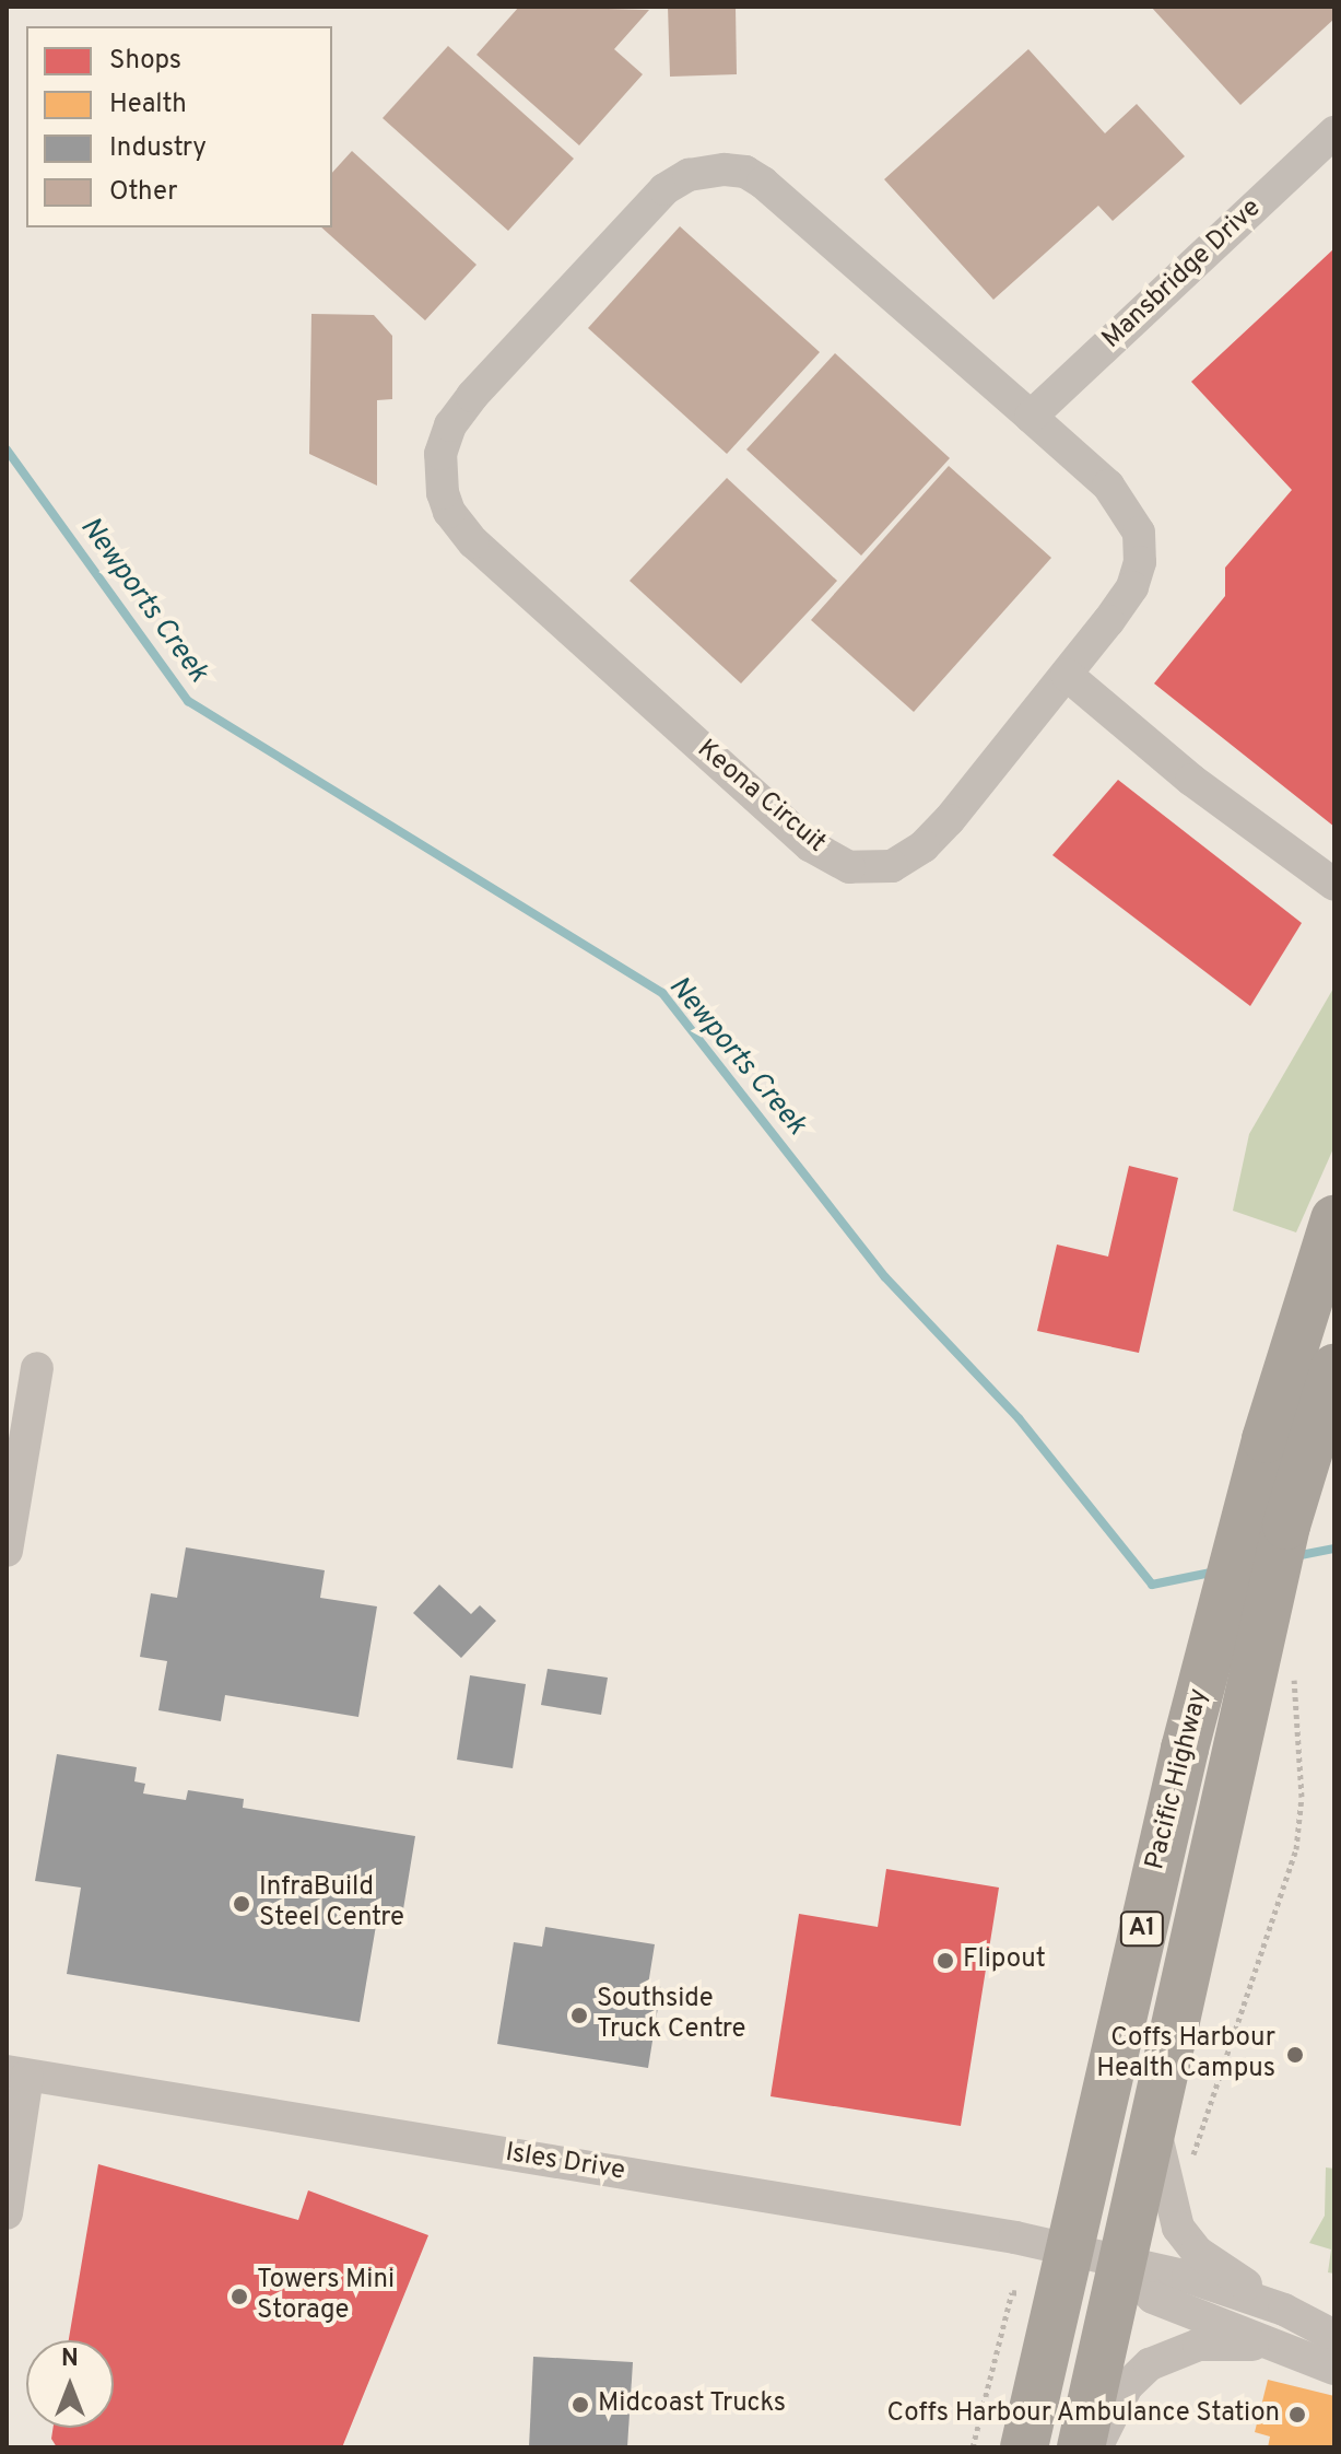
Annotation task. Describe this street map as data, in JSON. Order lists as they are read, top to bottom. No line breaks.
{"streets":{"highway":["Pacific Highway","A1"],"street":["Mansbridge Drive","Keona Circuit","Isles Drive"]},"crossings":[["Mansbridge Drive","Keona Circuit"],["Pacific Highway","Isles Drive"]],"water":["Newports Creek"],"places":["InfraBuild Steel Centre","Flipout","Southside Truck Centre","Coffs Harbour Health Campus","Towers Mini Storage","Midcoast Trucks","Coffs Harbour Ambulance Station"],"legend":["Shops","Health","Industry","Other"],"north":"top"}
